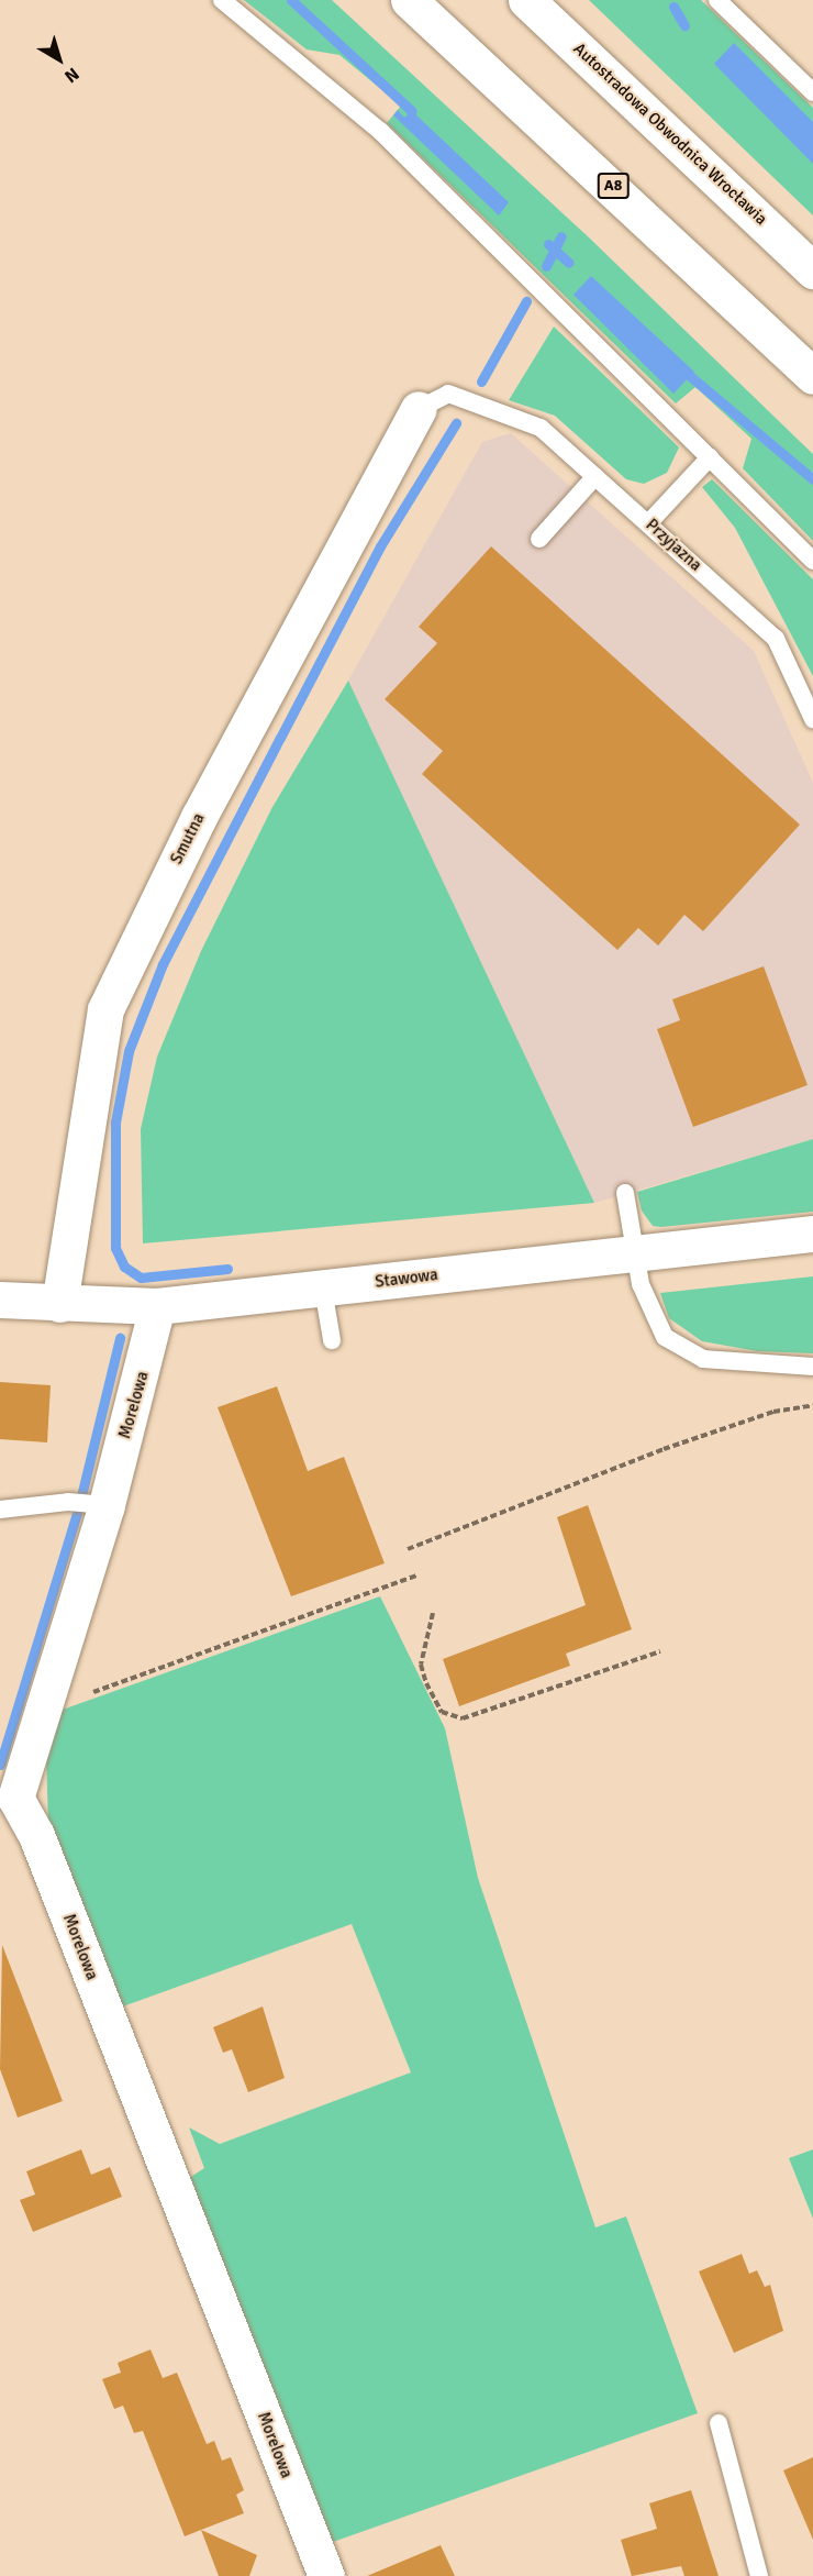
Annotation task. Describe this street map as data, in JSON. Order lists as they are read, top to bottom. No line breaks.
{"streets":{"main road":["Autostradowa Obwodnica Wrocławia","A8","Smutna","Stawowa","Morelowa"],"lane":["Przyjazna"]},"crossings":[["Przyjazna","Smutna"],["Smutna","Stawowa"],["Stawowa","Morelowa"]],"north":"bottom right"}
